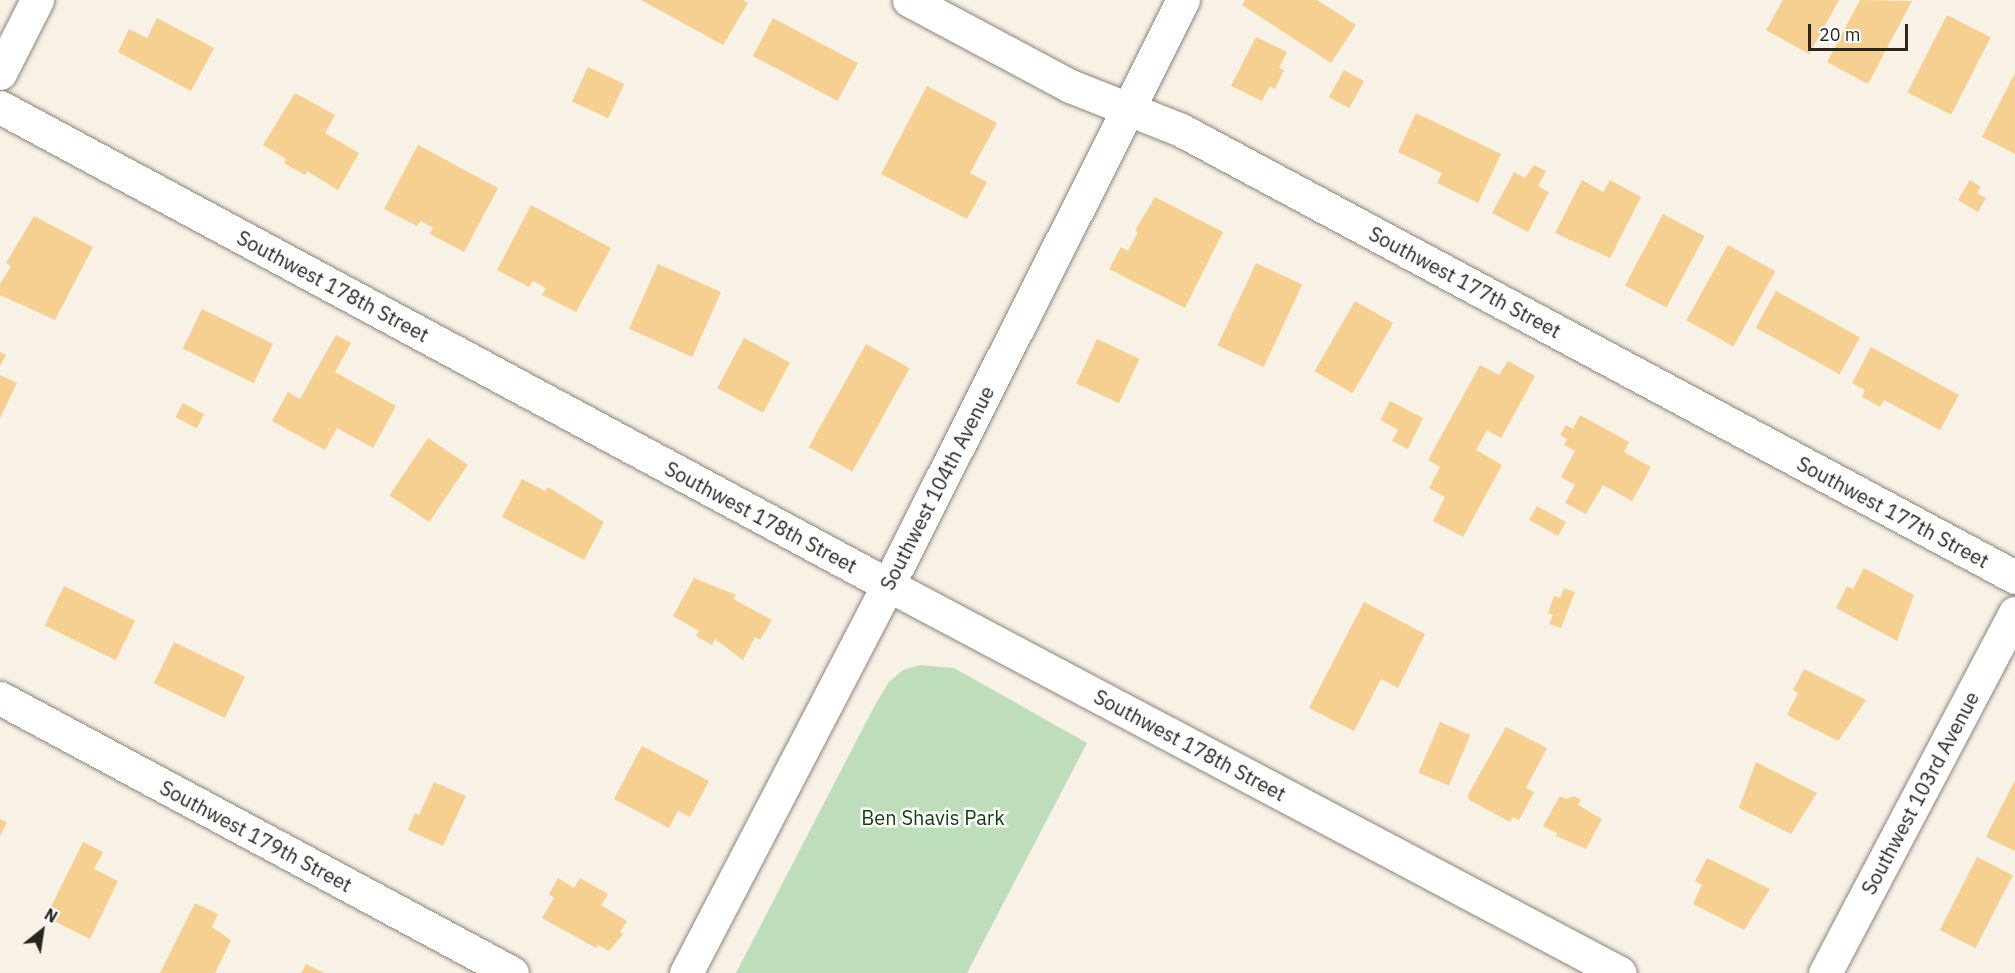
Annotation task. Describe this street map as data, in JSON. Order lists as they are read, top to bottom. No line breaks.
{"streets":{"street":["Southwest 177th Street","Southwest 178th Street","Southwest 104th Avenue","Southwest 103rd Avenue","Southwest 179th Street"]},"crossings":[["Southwest 177th Street","Southwest 104th Avenue"],["Southwest 178th Street","Southwest 104th Avenue"]],"parks":["Ben Shavis Park"],"scale_bar":"20 m","north":"top right"}
